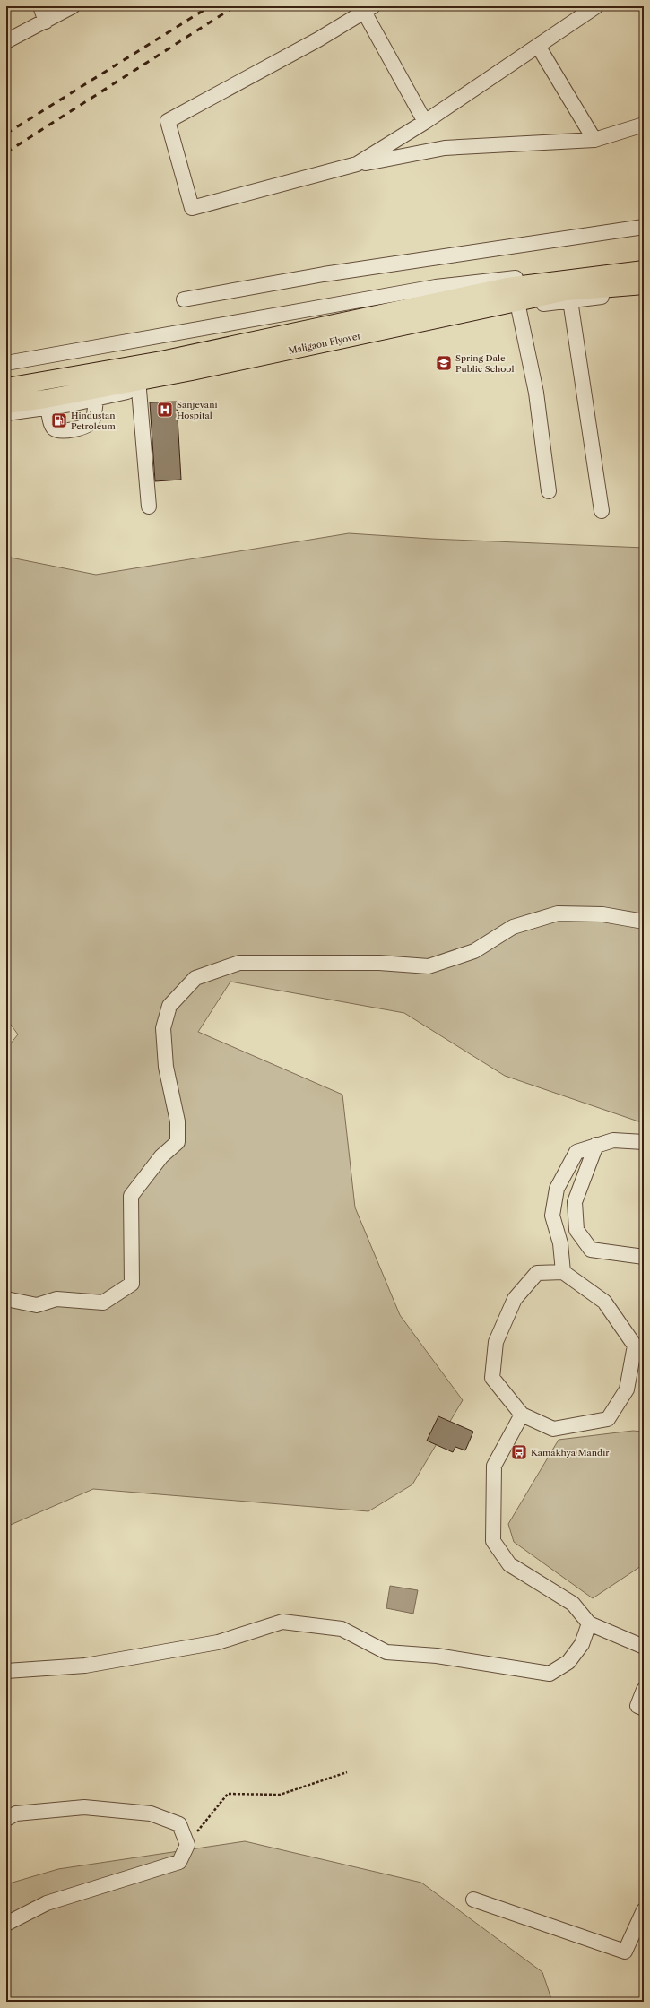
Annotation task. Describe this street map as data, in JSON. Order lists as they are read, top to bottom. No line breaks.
{"streets":{"main road":["Maligaon Flyover"]},"places":{"school or university":["Spring Dale Public School"],"hospital":["Sanjevani Hospital"],"fuel station":["Hindustan Petroleum"],"bus stop":["Kamakhya Mandir"]}}
